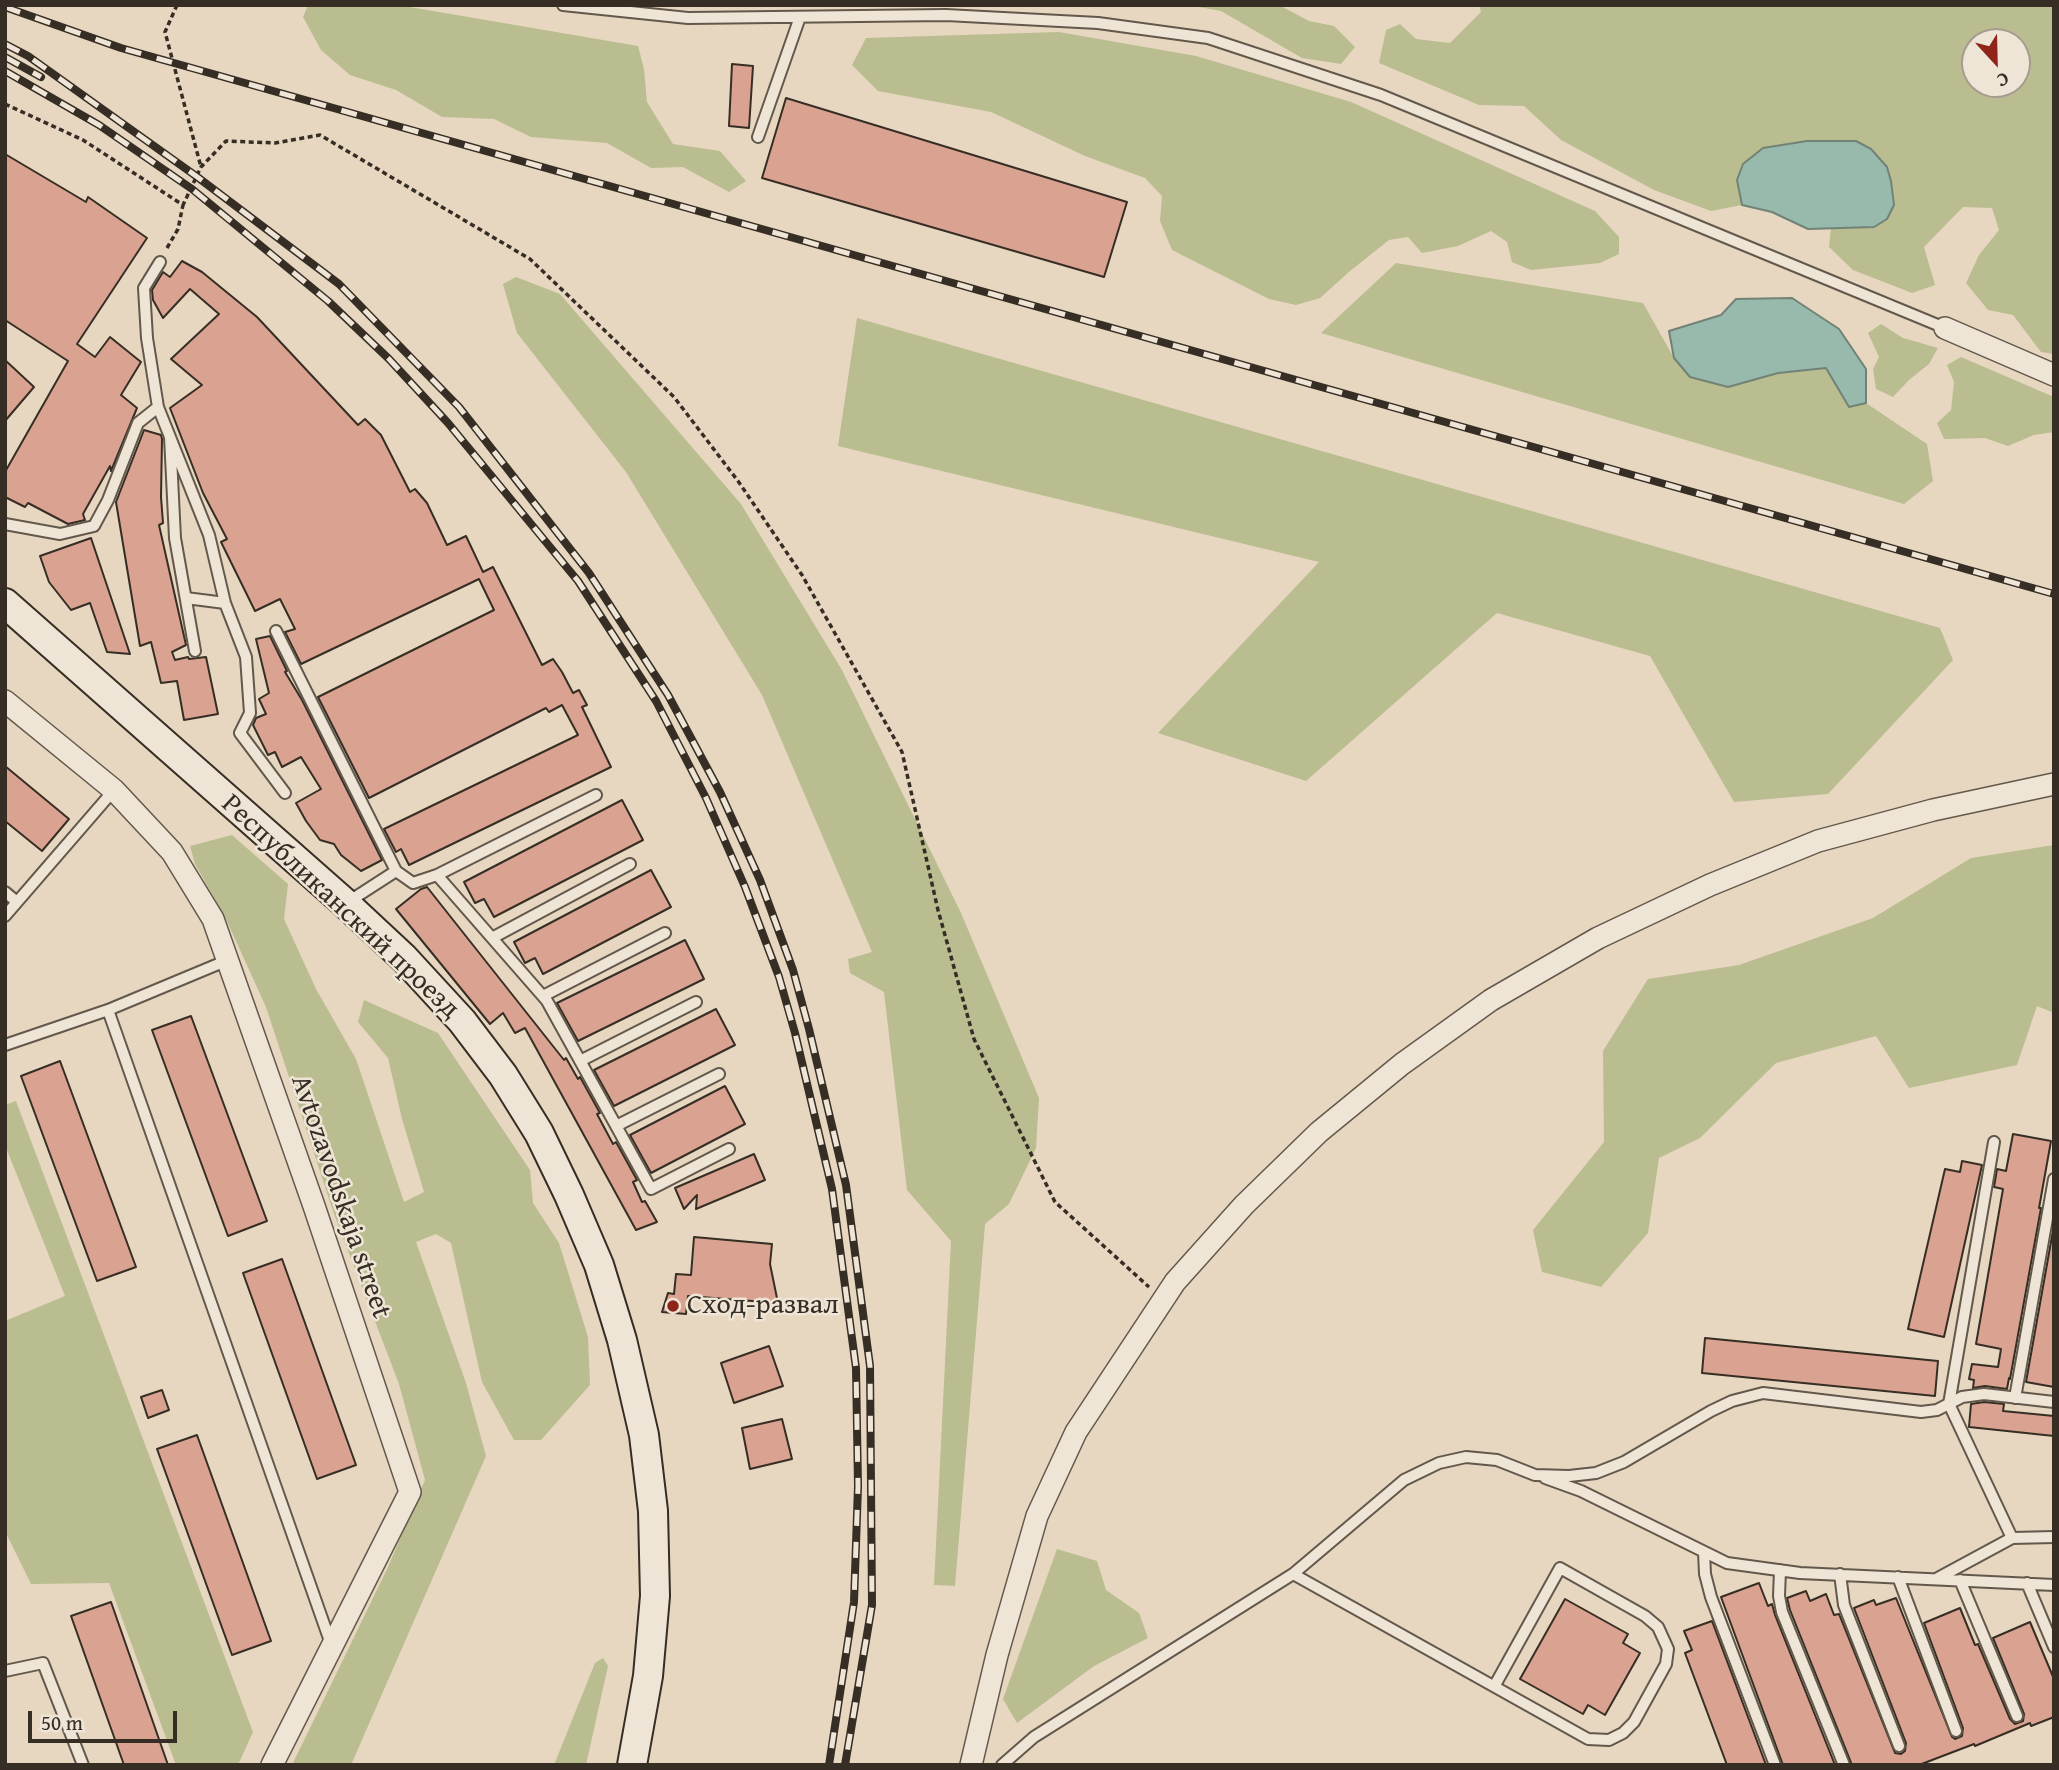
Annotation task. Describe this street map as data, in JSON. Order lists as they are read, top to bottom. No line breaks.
{"streets":{"street":["Республиканский проезд","Avtozavodskaja street"]},"places":["Сход-развал"],"scale_bar":"50 m","north":"bottom"}
